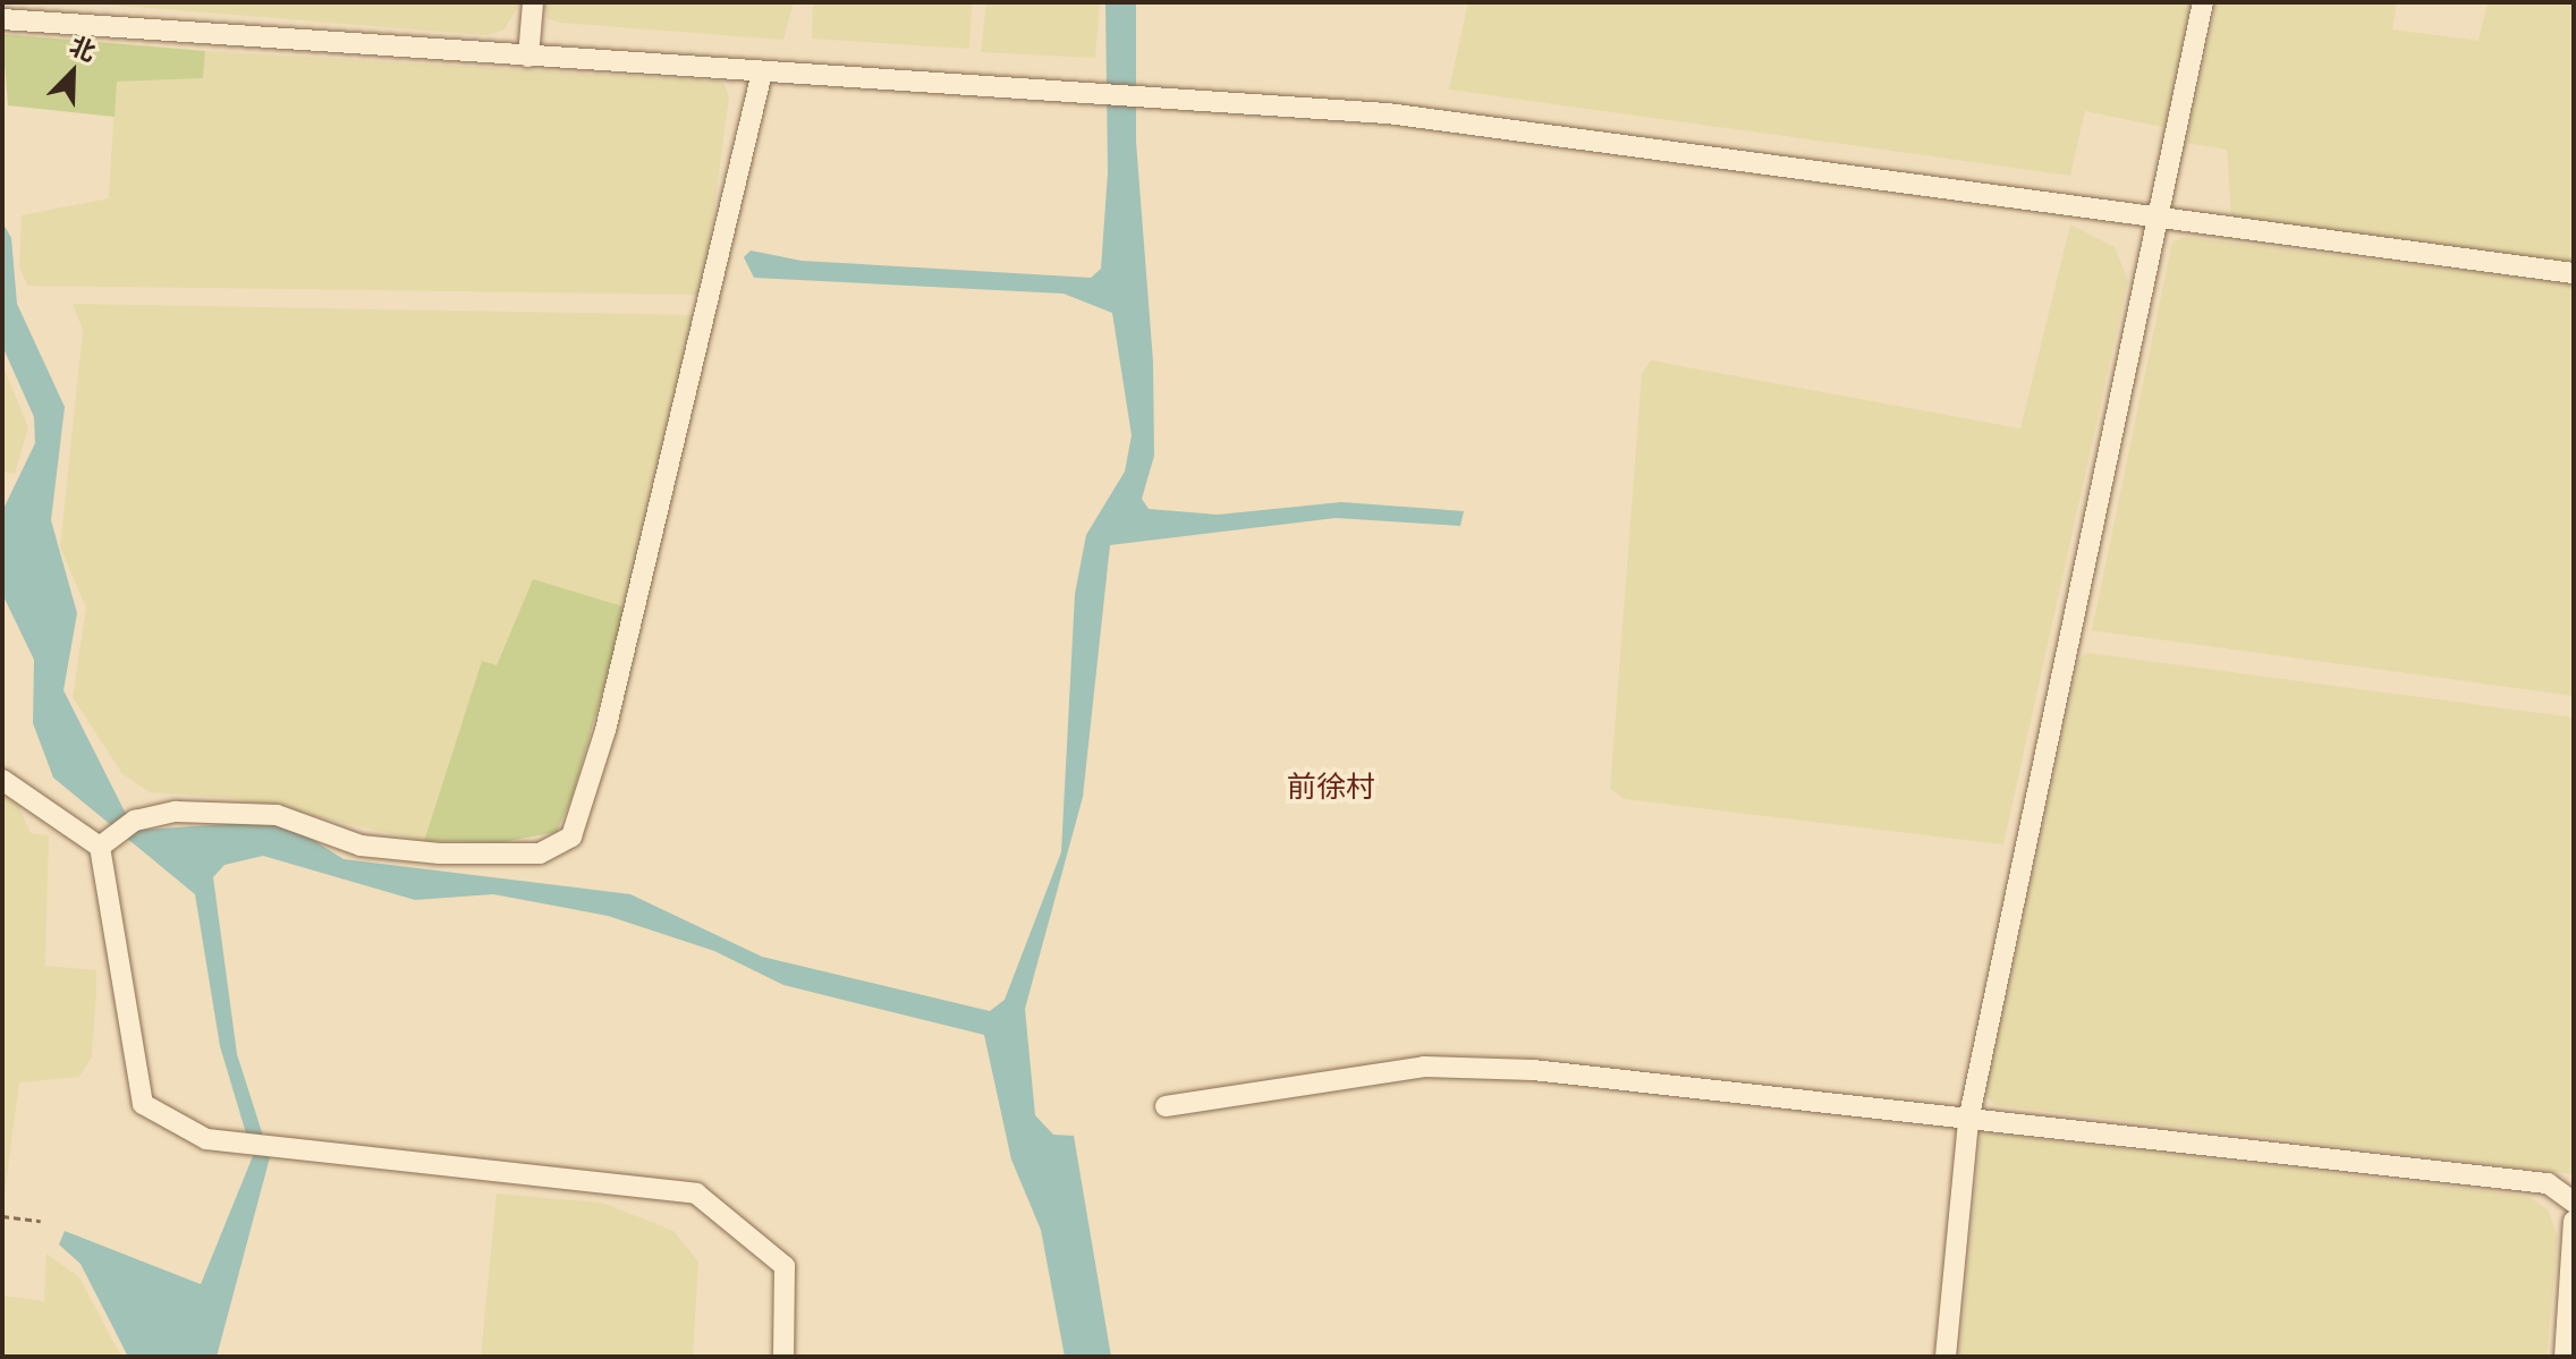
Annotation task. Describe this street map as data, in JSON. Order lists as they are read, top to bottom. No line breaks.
{"districts":["前徐村"],"north":"top right"}
